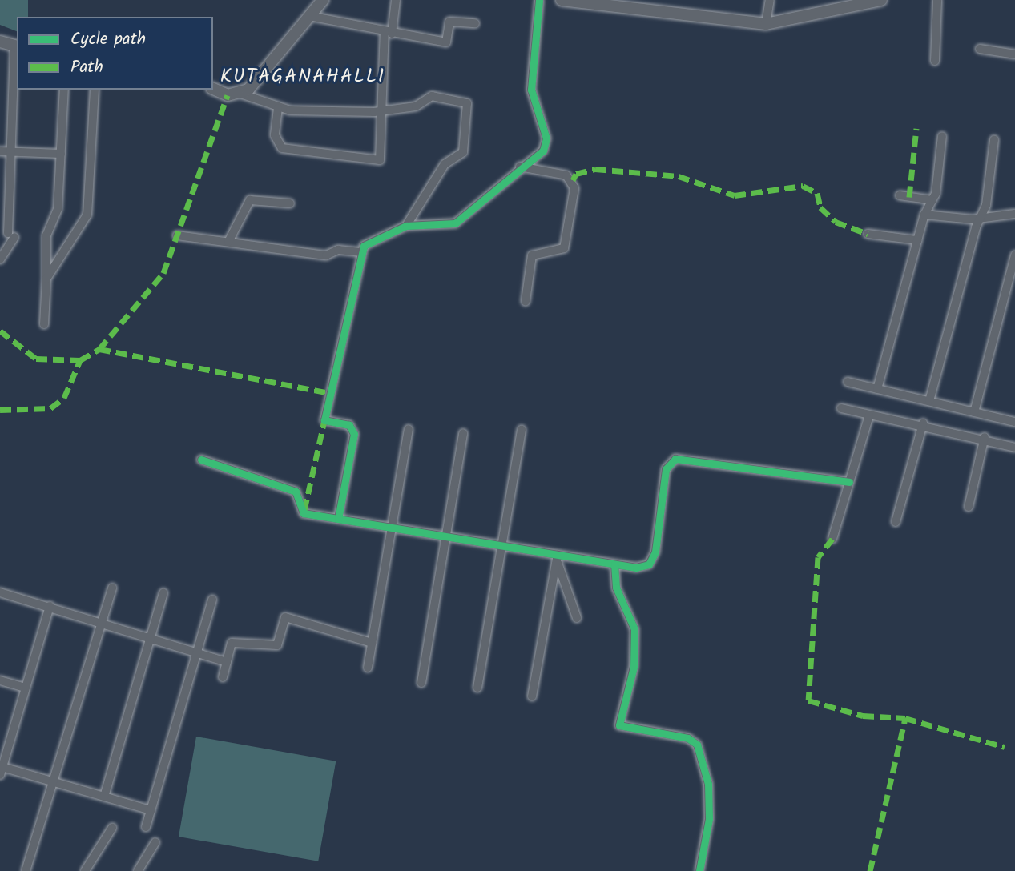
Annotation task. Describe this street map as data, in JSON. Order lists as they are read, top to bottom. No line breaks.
{"districts":["KUTAGANAHALLI"],"legend":["Cycle path","Path"]}
